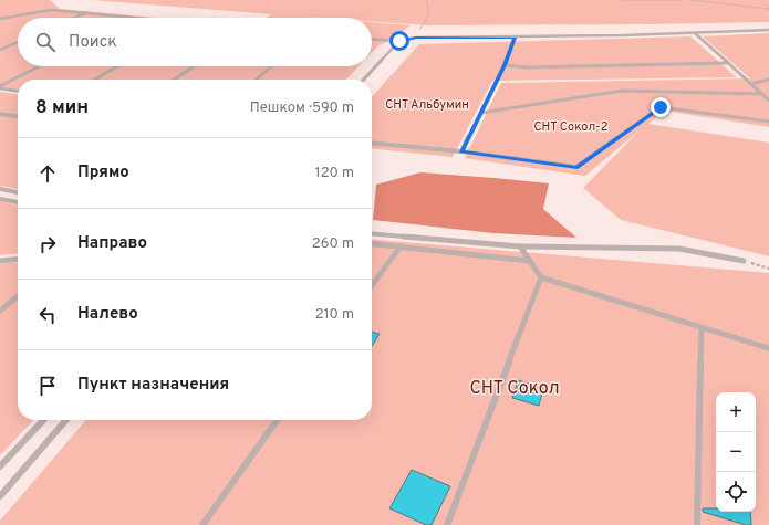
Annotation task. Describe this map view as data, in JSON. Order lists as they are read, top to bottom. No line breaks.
{"parks":["СНТ Альбумин","СНТ Сокол-2","СНТ Сокол"],"page":{"search":"Поиск","heading":["8 мин","Пешком · 590 m"],"list":[["Прямо","120 m"],["Направо","260 m"],["Налево","210 m"],"Пункт назначения"],"map_buttons":["+","−"]}}
